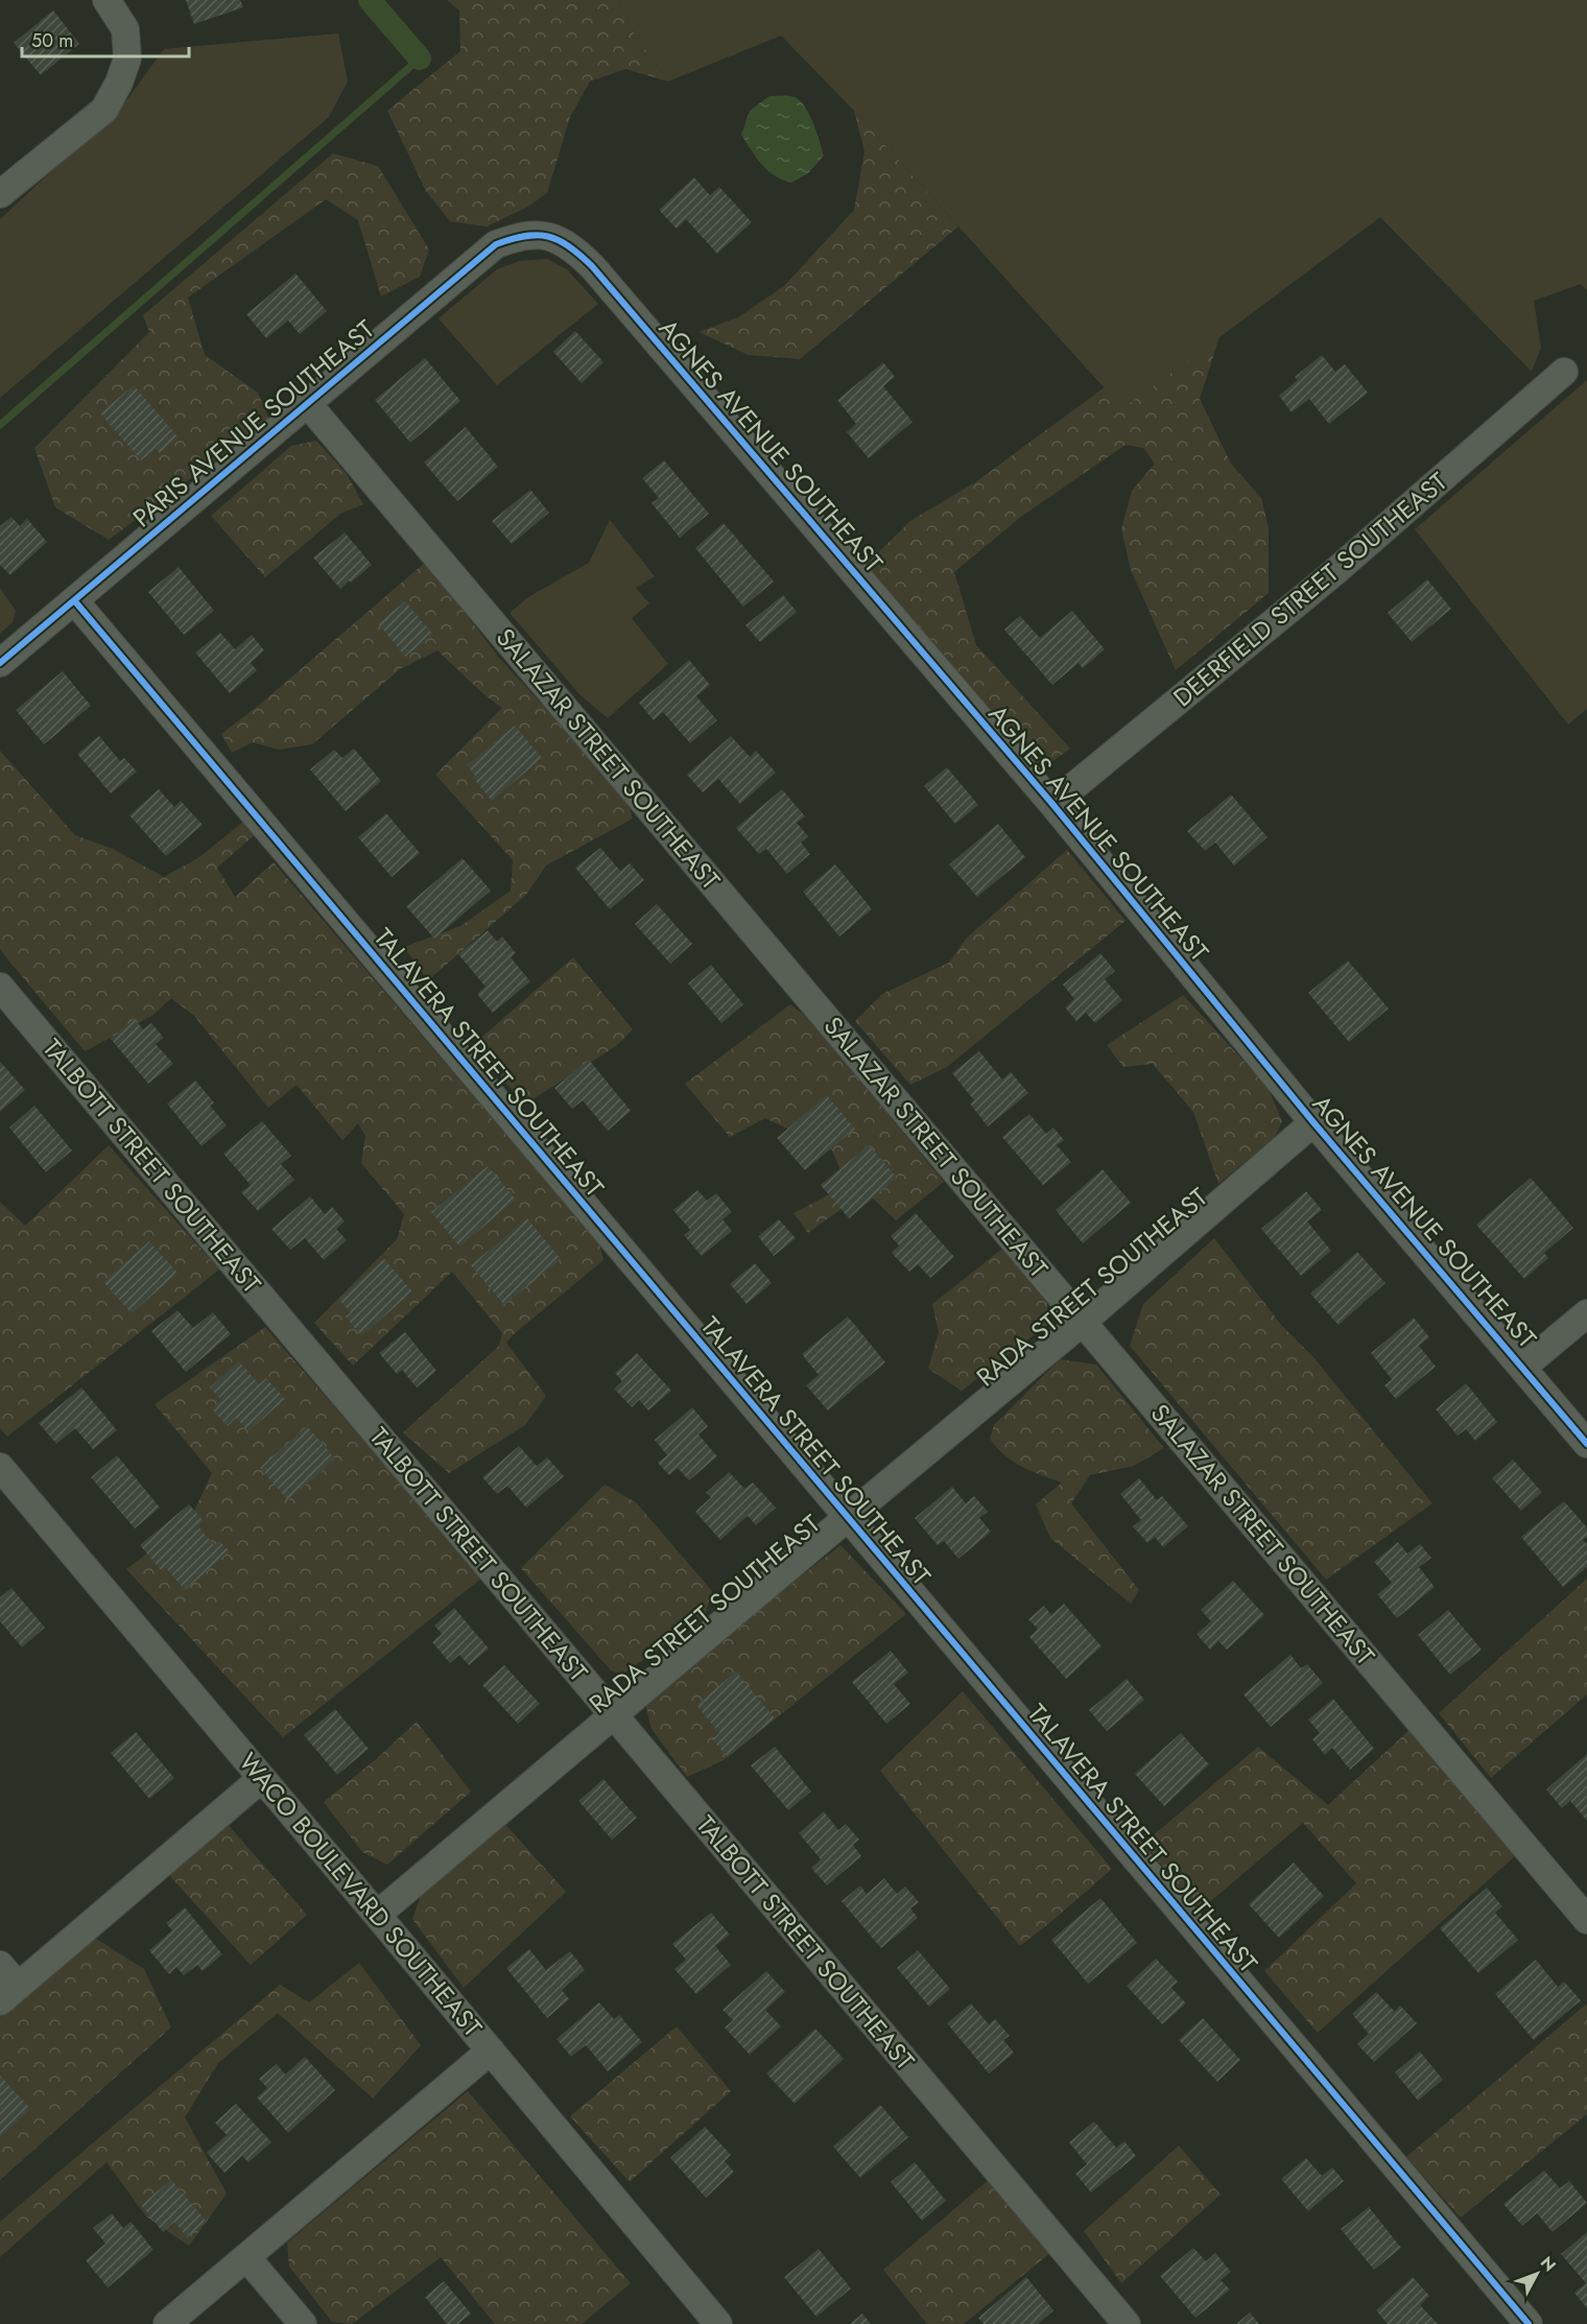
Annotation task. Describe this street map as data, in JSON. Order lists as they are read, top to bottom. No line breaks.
{"streets":{"street":["PARIS AVENUE SOUTHEAST","AGNES AVENUE SOUTHEAST","DEERFIELD STREET SOUTHEAST","SALAZAR STREET SOUTHEAST","TALAVERA STREET SOUTHEAST","TALBOTT STREET SOUTHEAST","RADA STREET SOUTHEAST","WACO BOULEVARD SOUTHEAST"]},"crossings":[["PARIS AVENUE SOUTHEAST","AGNES AVENUE SOUTHEAST"],["PARIS AVENUE SOUTHEAST","SALAZAR STREET SOUTHEAST"],["PARIS AVENUE SOUTHEAST","TALAVERA STREET SOUTHEAST"],["AGNES AVENUE SOUTHEAST","DEERFIELD STREET SOUTHEAST"],["AGNES AVENUE SOUTHEAST","RADA STREET SOUTHEAST"],["SALAZAR STREET SOUTHEAST","RADA STREET SOUTHEAST"],["TALAVERA STREET SOUTHEAST","RADA STREET SOUTHEAST"],["TALBOTT STREET SOUTHEAST","RADA STREET SOUTHEAST"],["RADA STREET SOUTHEAST","WACO BOULEVARD SOUTHEAST"]],"scale_bar":"50 m","north":"top right"}
